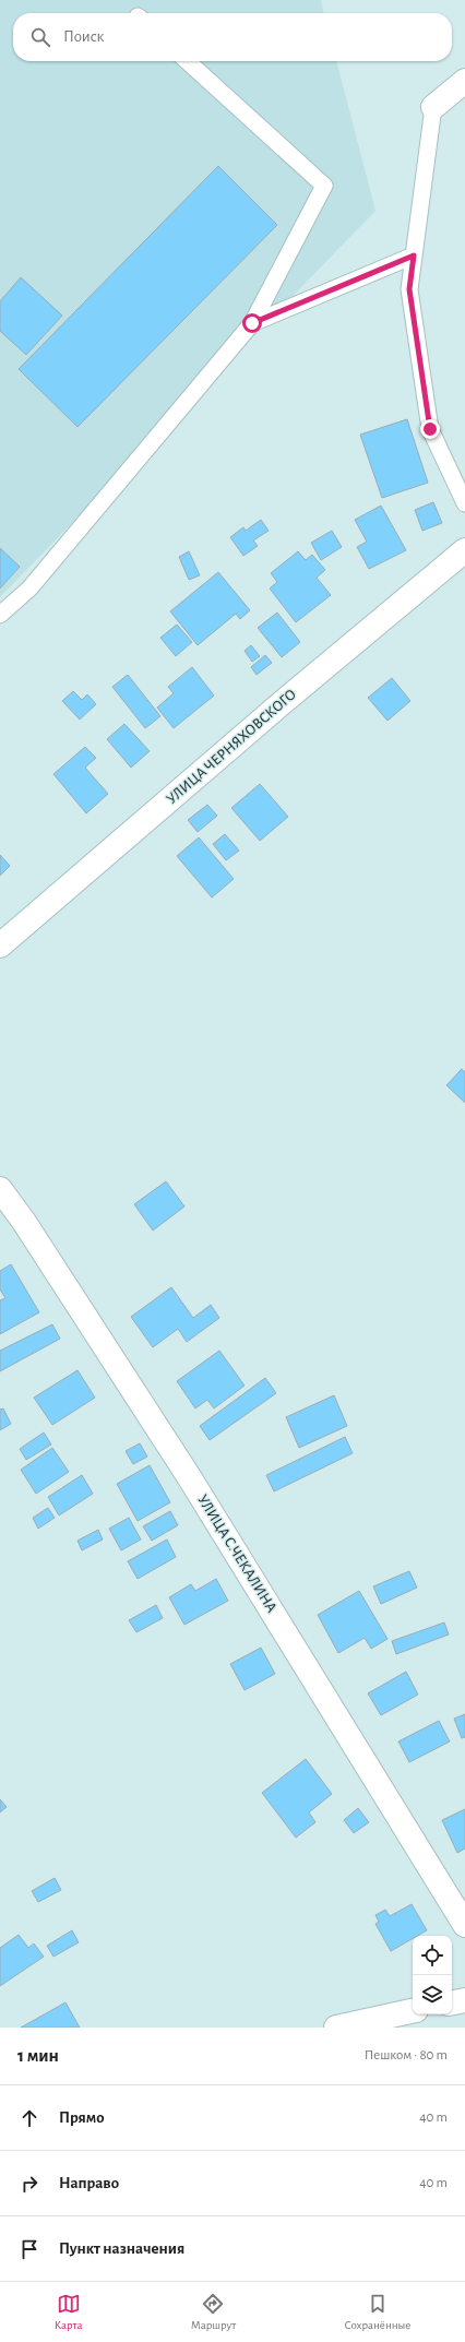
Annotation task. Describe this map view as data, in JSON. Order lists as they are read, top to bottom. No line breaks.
{"streets":{"main road":["УЛИЦА ЧЕРНЯХОВСКОГО","УЛИЦА С.ЧЕКАЛИНА"]},"page":{"search":"Поиск","heading":["1 мин","Пешком · 80 m"],"list":[["Прямо","40 m"],["Направо","40 m"],"Пункт назначения"],"nav":["Карта","Маршрут","Сохранённые"]}}
